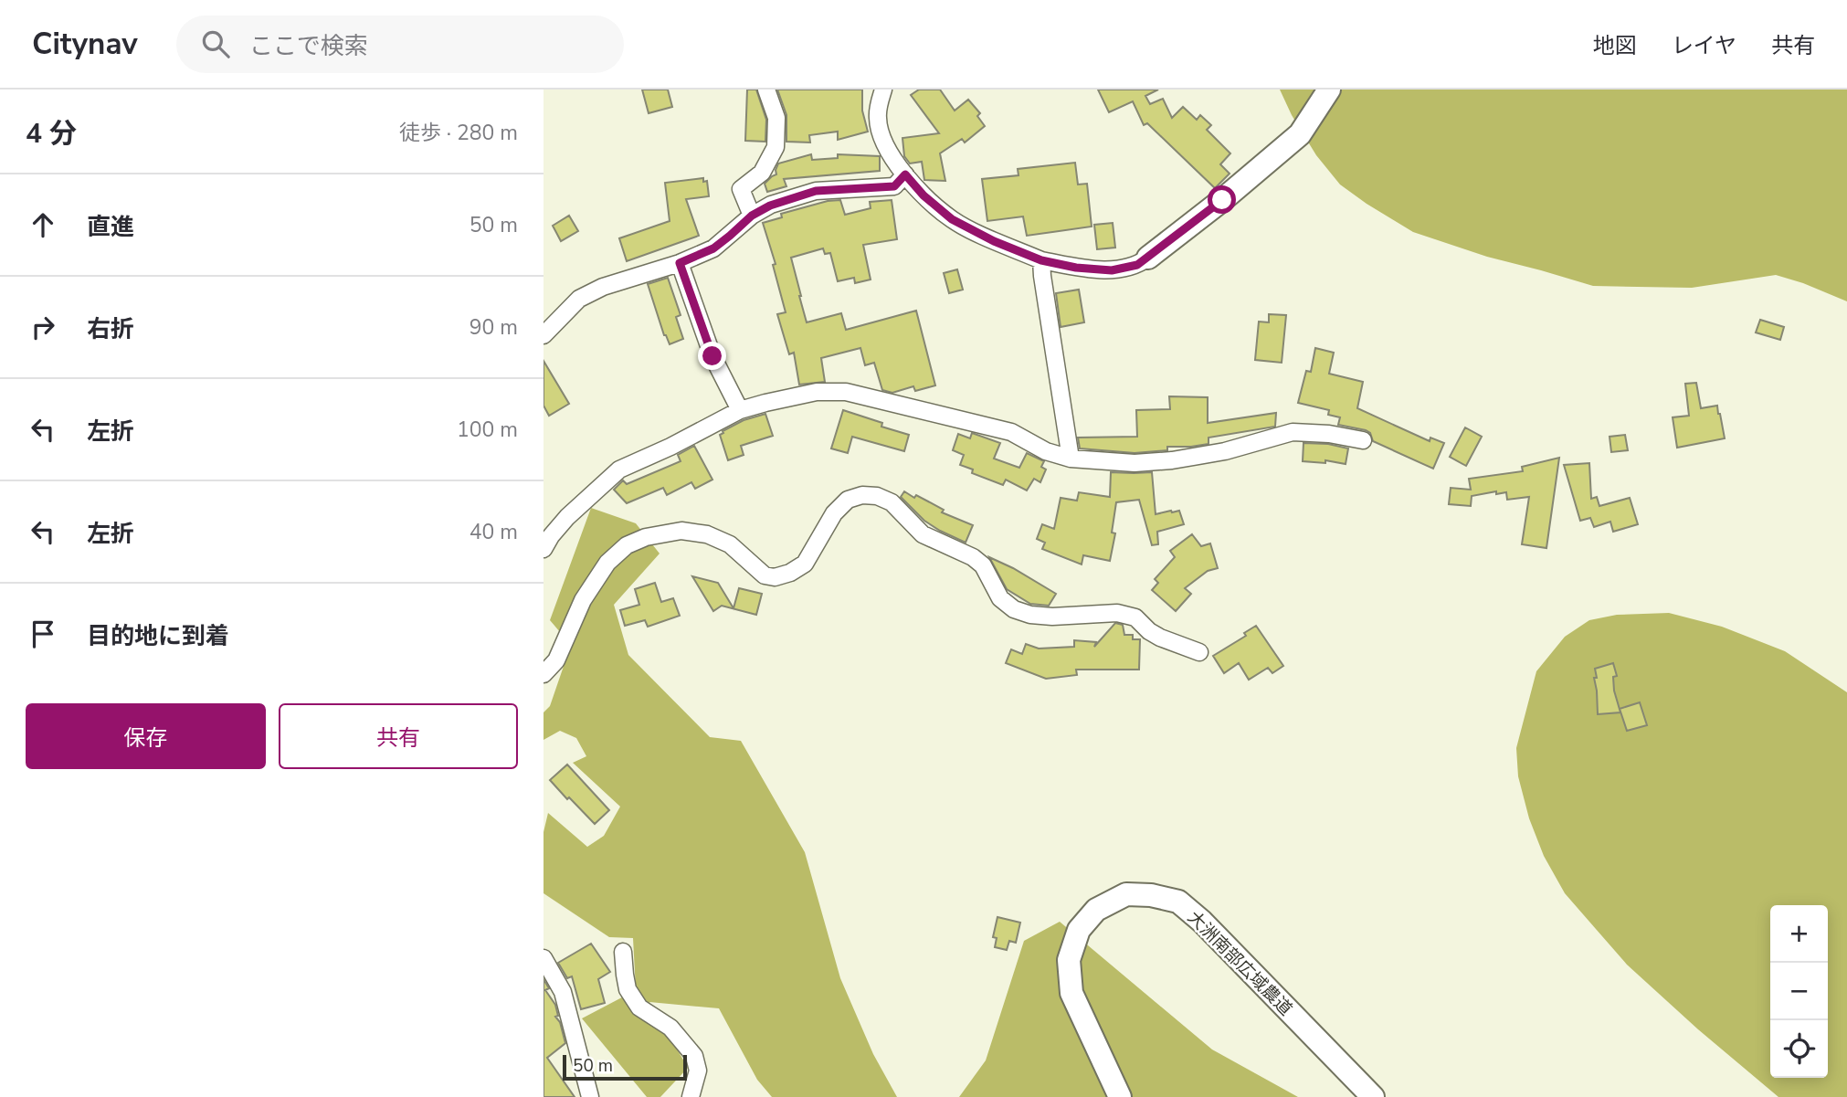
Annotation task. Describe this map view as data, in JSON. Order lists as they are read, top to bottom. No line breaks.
{"streets":{"street":["大洲南部広域農道"]},"scale_bar":"50 m","page":{"header":"Citynav","search":"ここで検索","nav":["地図","レイヤ","共有"],"heading":["4 分","徒歩 · 280 m"],"list":[["直進","50 m"],["右折","90 m"],["左折","100 m"],["左折","40 m"],"目的地に到着"],"buttons":["保存","共有"],"map_buttons":["+","−"],"scale":"50 m"}}
